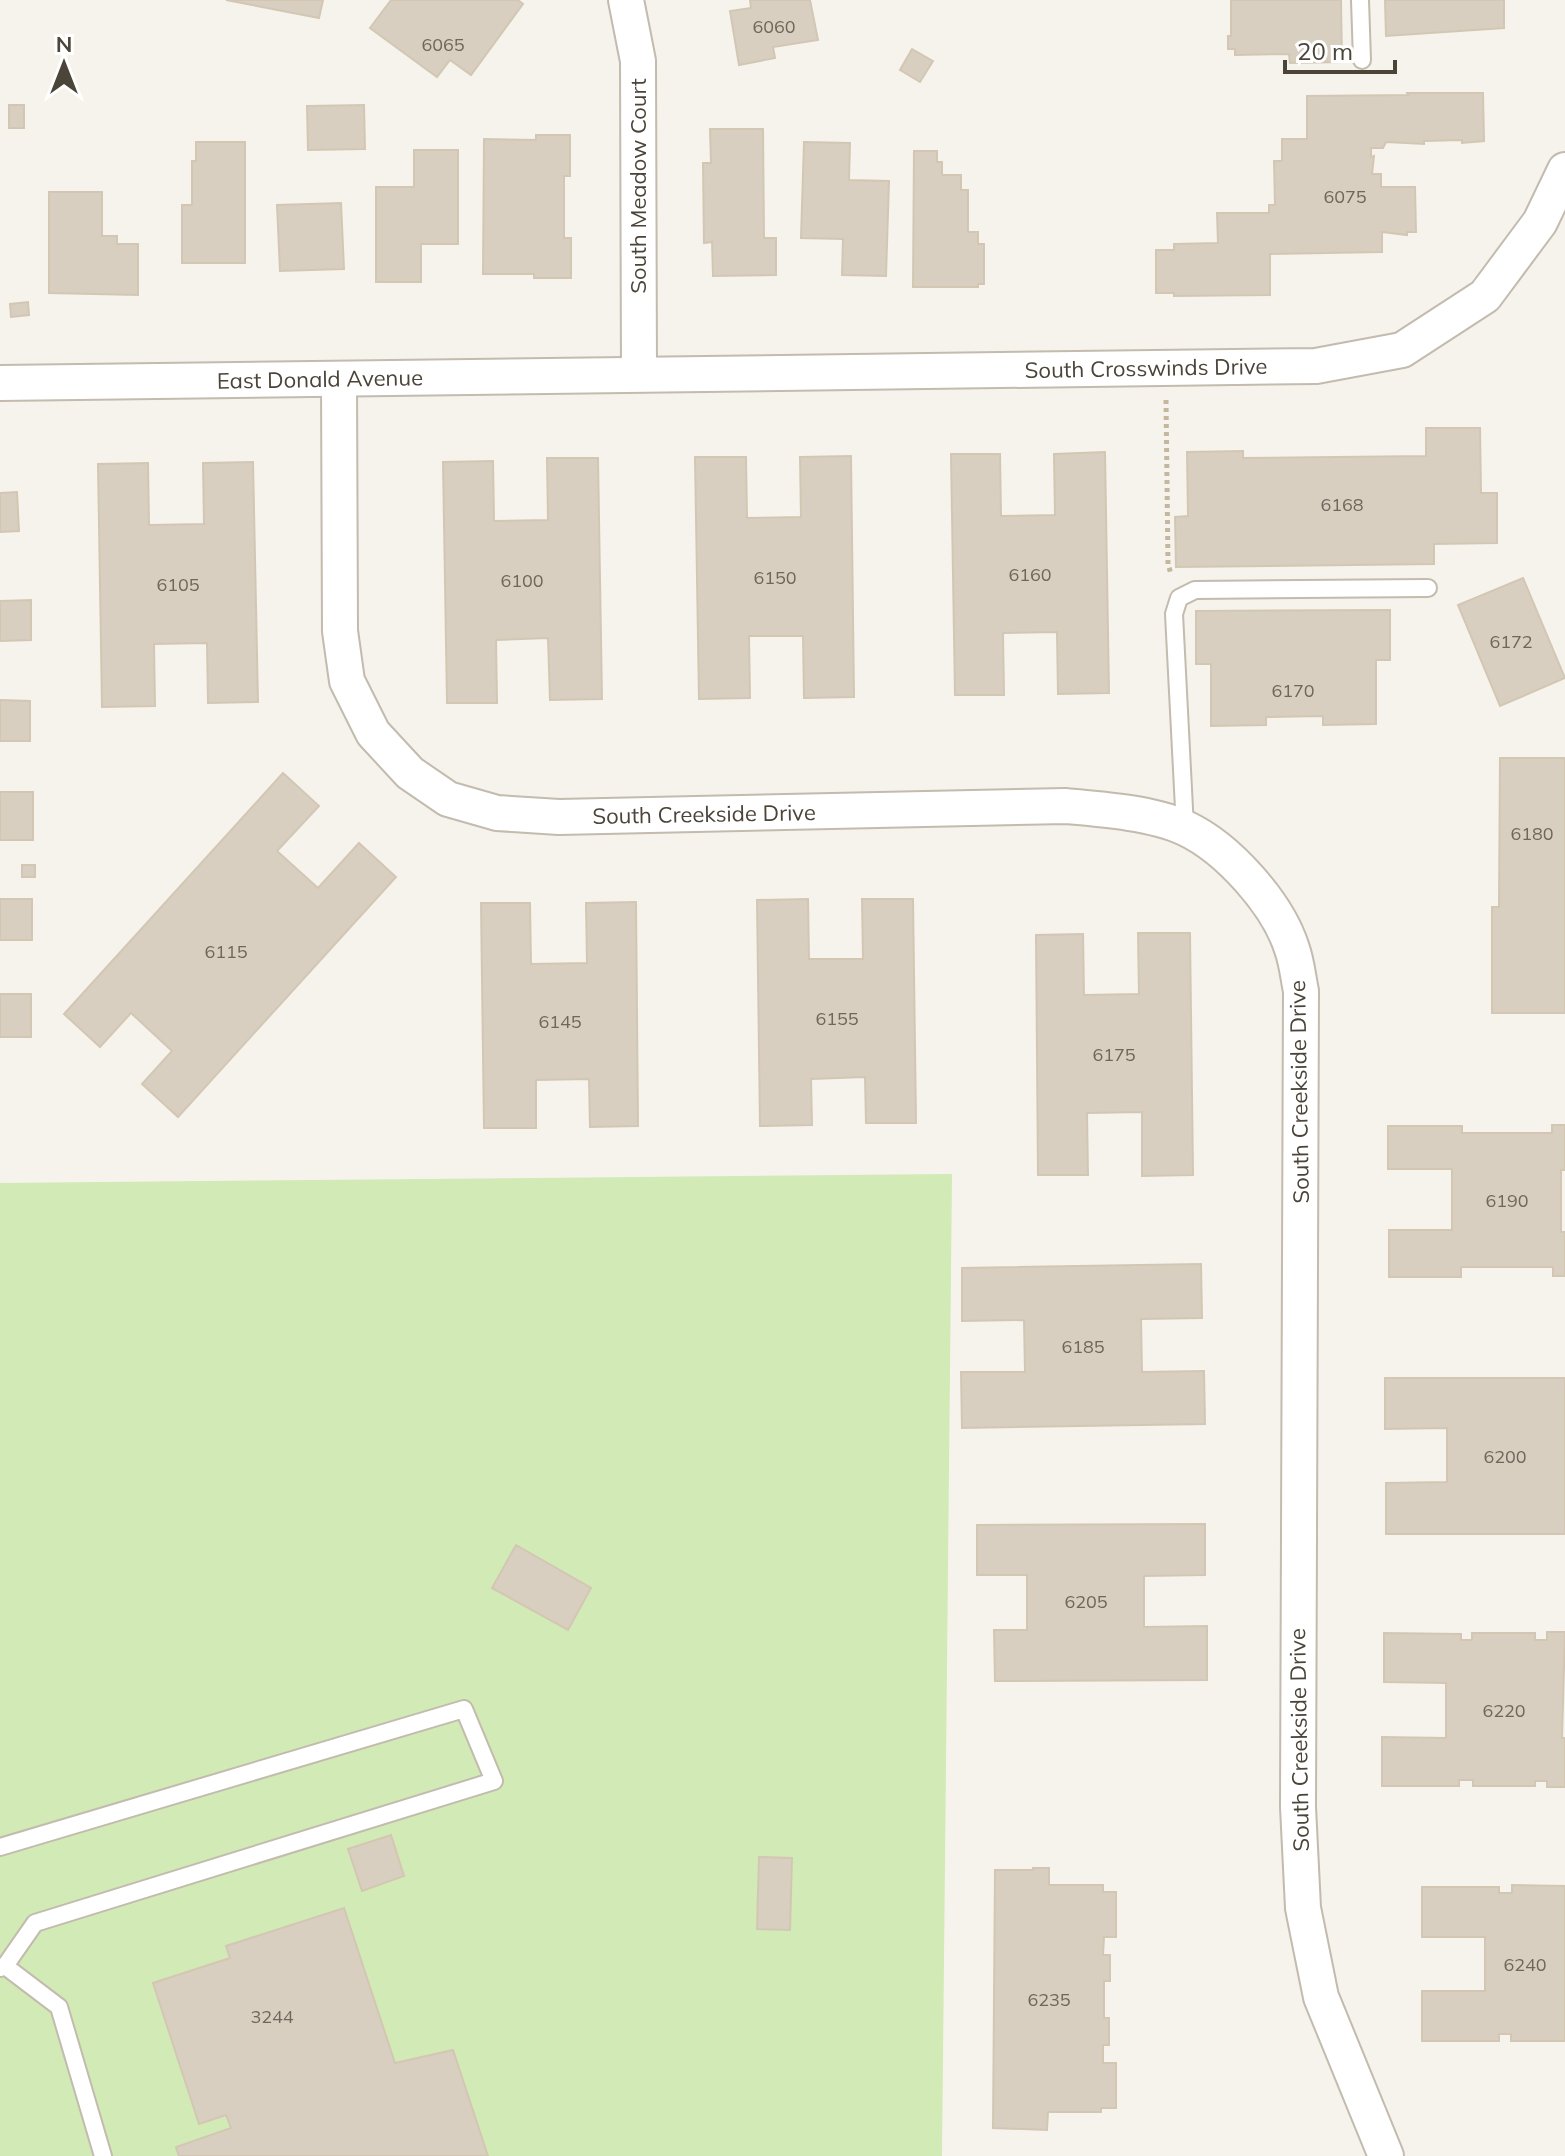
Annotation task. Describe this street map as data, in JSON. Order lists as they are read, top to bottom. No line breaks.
{"streets":{"street":["South Meadow Court","South Crosswinds Drive","East Donald Avenue","South Creekside Drive"]},"crossings":[["South Meadow Court","South Crosswinds Drive"],["South Meadow Court","East Donald Avenue"],["South Crosswinds Drive","East Donald Avenue"],["East Donald Avenue","South Creekside Drive"]],"house_numbers":["6060","6065","6075","6168","6160","6150","6100","6105","6172","6170","6180","6115","6155","6145","6175","6190","6185","6200","6205","6220","6240","6235","3244"],"scale_bar":"20 m","north":"top"}
